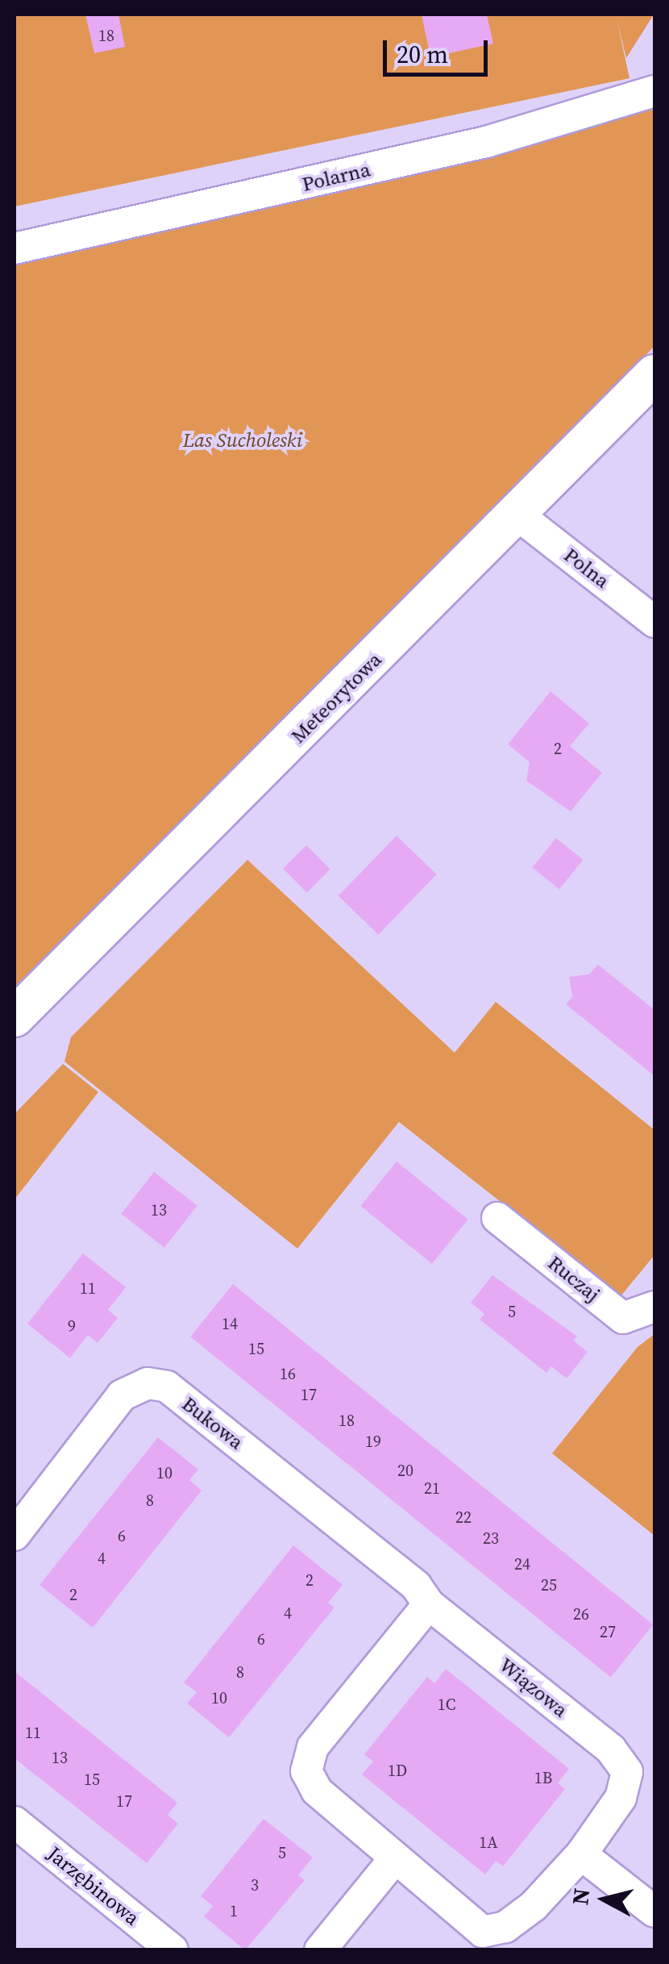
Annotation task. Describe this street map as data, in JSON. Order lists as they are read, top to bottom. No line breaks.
{"streets":{"street":["Polarna","Polna","Meteorytowa","Ruczaj","Bukowa","Wiązowa","Jarzębinowa"]},"crossings":[["Polna","Meteorytowa"],["Bukowa","Wiązowa"]],"parks":["Las Sucholeski"],"house_numbers":["18","2","13","11","5","14","9","15","16","17","18","19","20","10","21","8","22","6","23","4","24","2","25","2","4","26","27","6","8","10","1C","11","13","1D","1B","15","17","1A","5","3","1"],"scale_bar":"20 m","north":"left"}
